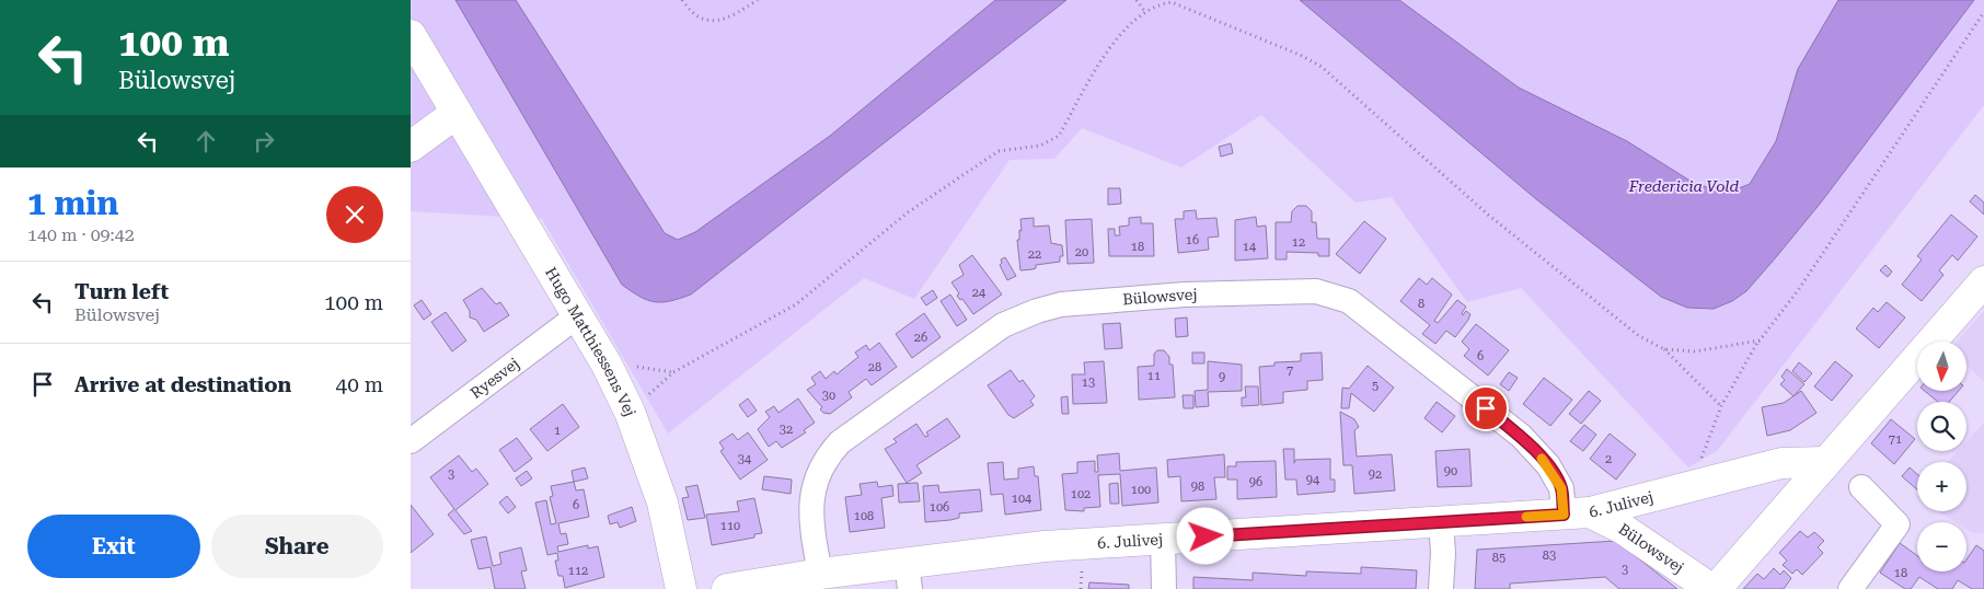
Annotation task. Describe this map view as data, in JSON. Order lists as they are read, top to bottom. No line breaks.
{"streets":{"street":["Bülowsvej","Hugo Matthiessens Vej","Ryesvej","6. Julivej"]},"crossings":[["Bülowsvej","6. Julivej"],["Hugo Matthiessens Vej","Ryesvej"]],"parks":["Fredericia Vold"],"house_numbers":["16","12","18","14","20","22","24","8","26","6","28","7","11","9","13","5","30","32","1","71","34","2","90","3","92","94","96","98","100","102","104","6","106","108","110","83","85","3","112","18"],"north":"bottom","page":{"turn":["100 m","Bülowsvej"],"heading":["1 min","140 m · 09:42"],"list":[{"name":"Turn left","note":"Bülowsvej","value":"100 m"},{"name":"Arrive at destination","value":"40 m"}],"map_buttons":["+","−"],"buttons":["Exit","Share"]}}
